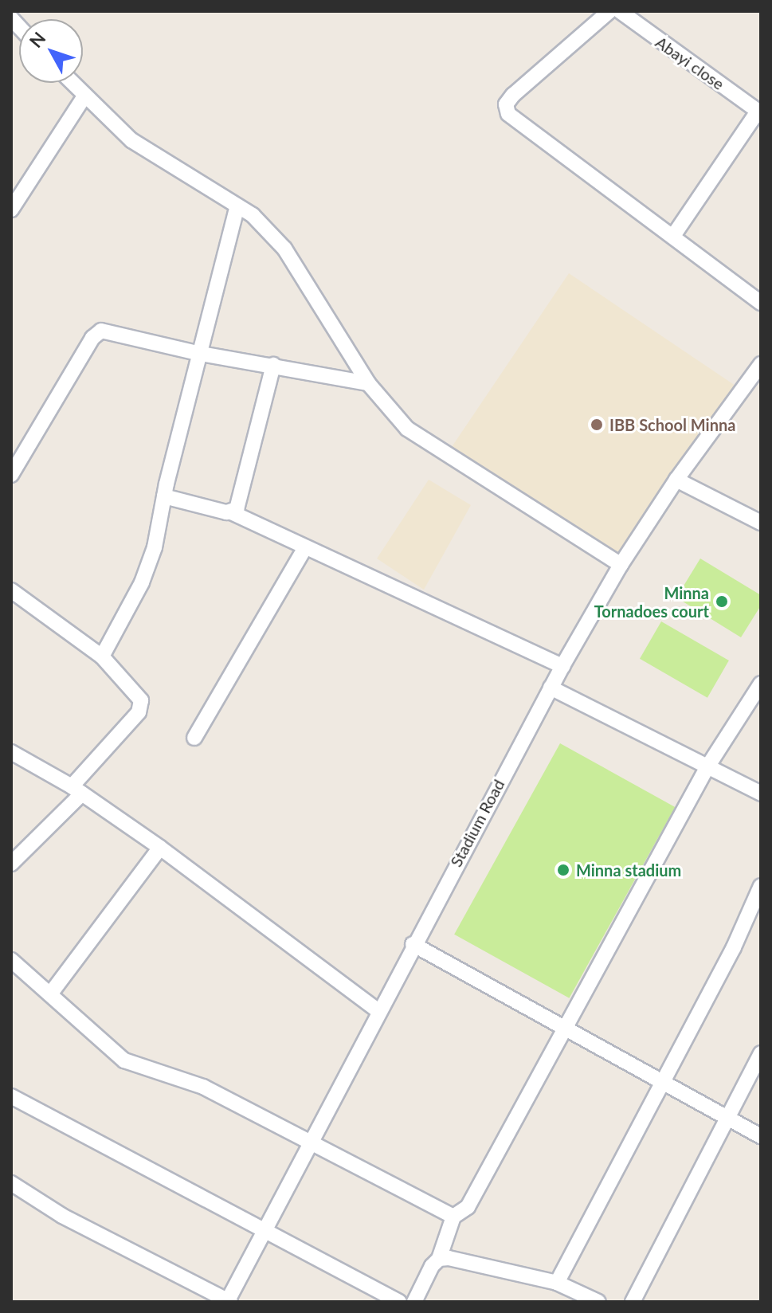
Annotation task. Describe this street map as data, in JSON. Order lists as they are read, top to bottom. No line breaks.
{"streets":{"street":["Abayi close","Stadium Road"]},"places":["IBB School Minna","Minna Tornadoes court","Minna stadium"],"north":"top left"}
